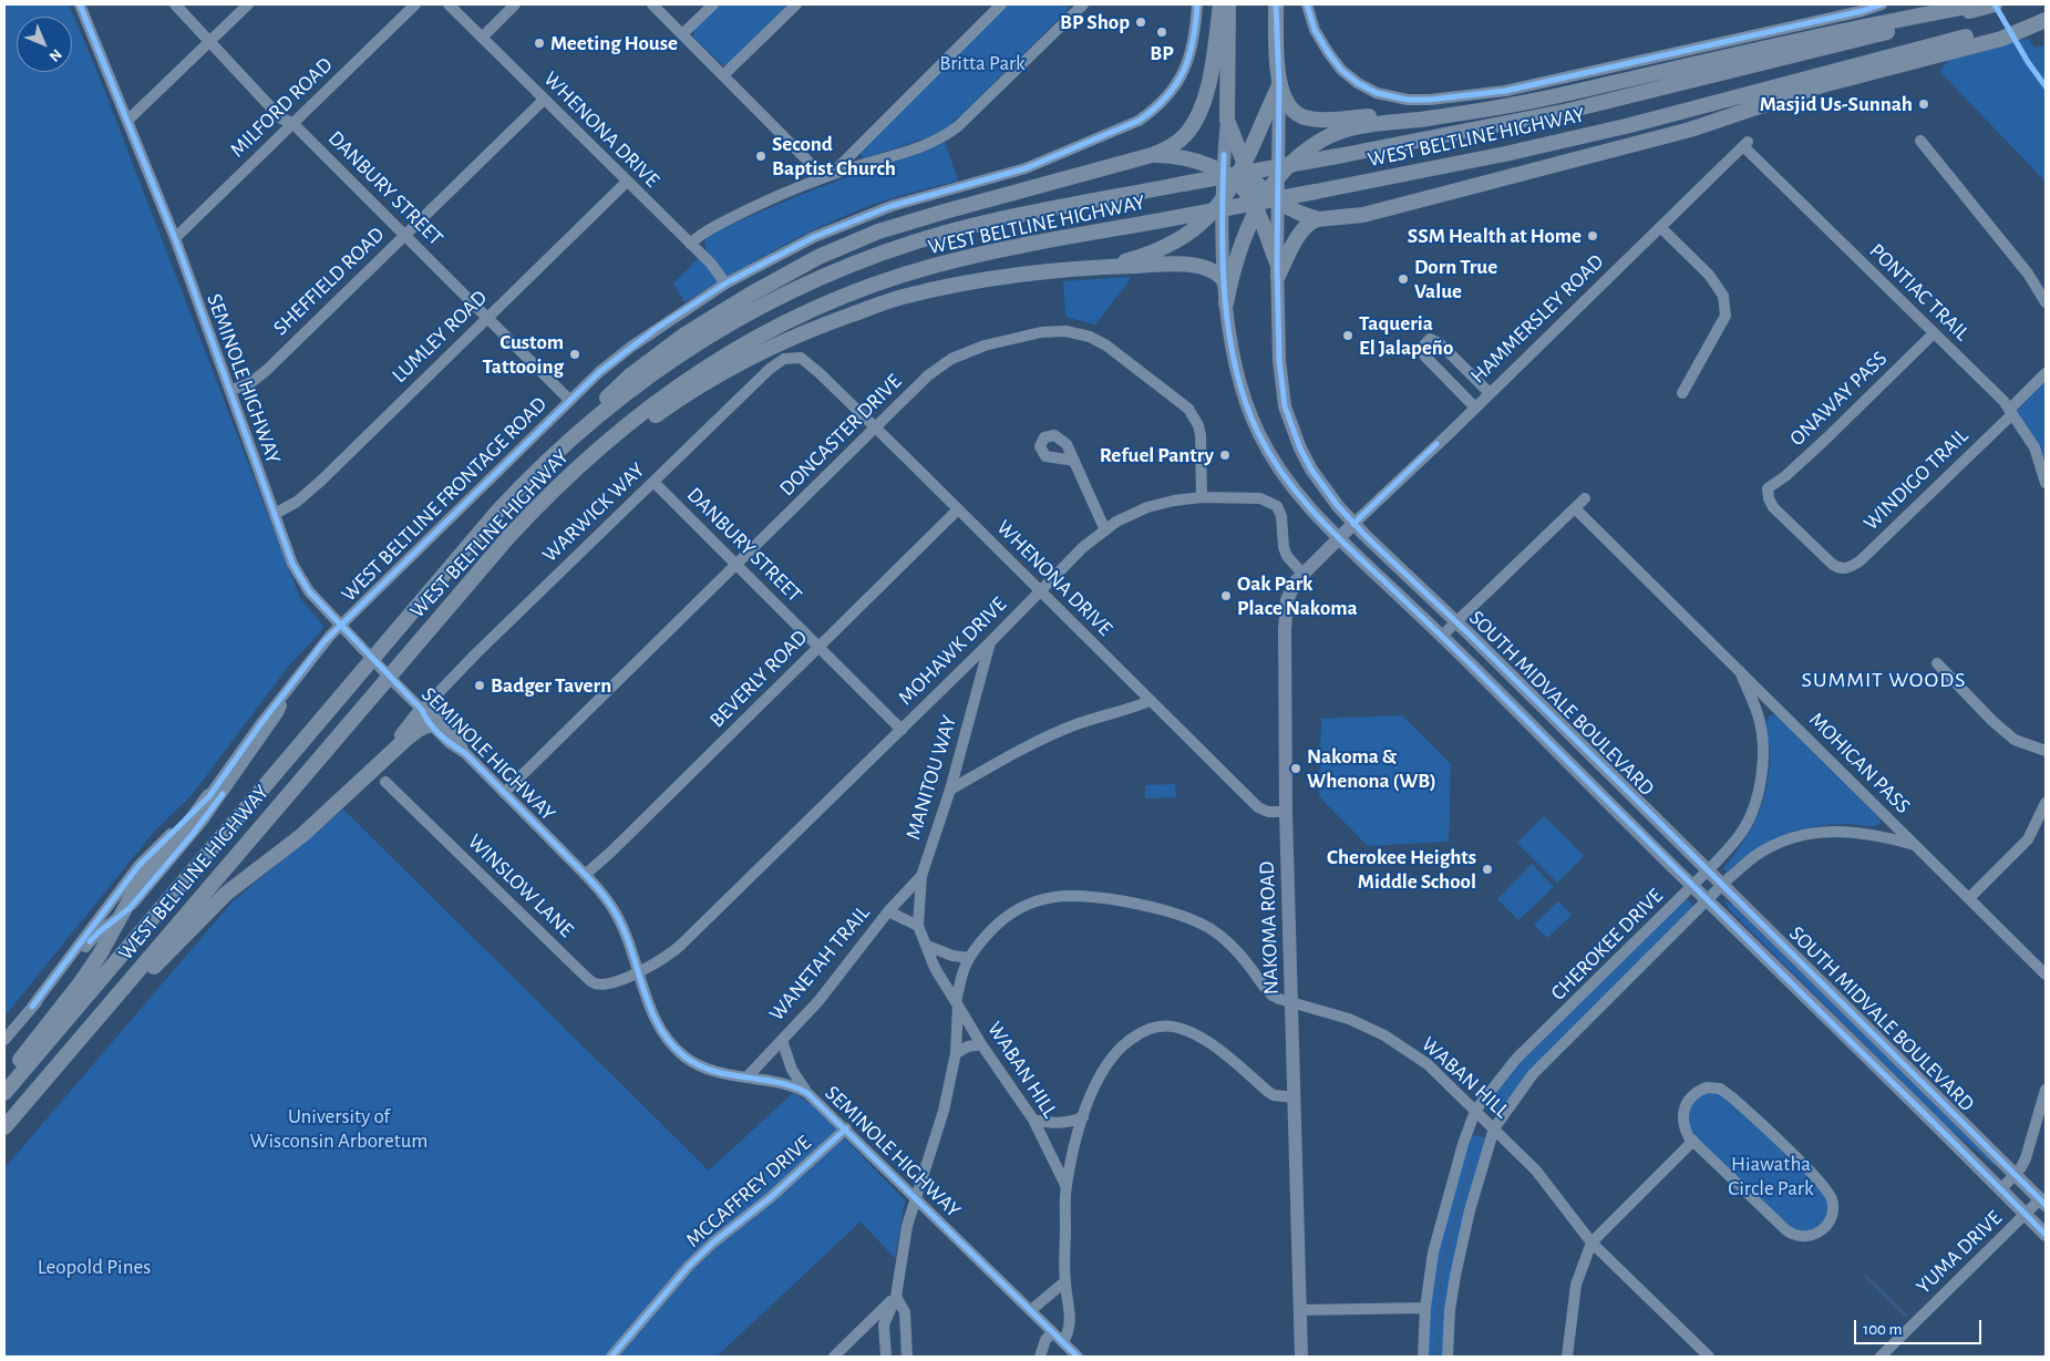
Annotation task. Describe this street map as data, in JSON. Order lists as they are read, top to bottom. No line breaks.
{"streets":{"highway":["WEST BELTLINE HIGHWAY"],"main road":["SOUTH MIDVALE BOULEVARD","NAKOMA ROAD"],"street":["MILFORD ROAD","WHENONA DRIVE","DANBURY STREET","SHEFFIELD ROAD","PONTIAC TRAIL","HAMMERSLEY ROAD","LUMLEY ROAD","SEMINOLE HIGHWAY","ONAWAY PASS","DONCASTER DRIVE","WINDIGO TRAIL","WEST BELTLINE FRONTAGE ROAD","WARWICK WAY","MOHAWK DRIVE","BEVERLY ROAD","MOHICAN PASS","MANITOU WAY","WINSLOW LANE","CHEROKEE DRIVE","WANETAH TRAIL","WABAN HILL","MCCAFFREY DRIVE","YUMA DRIVE"]},"crossings":[["MILFORD ROAD","DANBURY STREET"],["MILFORD ROAD","SEMINOLE HIGHWAY"],["WHENONA DRIVE","SHEFFIELD ROAD"],["WHENONA DRIVE","LUMLEY ROAD"],["WHENONA DRIVE","DONCASTER DRIVE"],["WHENONA DRIVE","WEST BELTLINE FRONTAGE ROAD"],["WHENONA DRIVE","WARWICK WAY"],["WHENONA DRIVE","MOHAWK DRIVE"],["WHENONA DRIVE","BEVERLY ROAD"],["WHENONA DRIVE","NAKOMA ROAD"],["DANBURY STREET","SHEFFIELD ROAD"],["DANBURY STREET","LUMLEY ROAD"],["DANBURY STREET","DONCASTER DRIVE"],["DANBURY STREET","WEST BELTLINE FRONTAGE ROAD"],["DANBURY STREET","WARWICK WAY"],["DANBURY STREET","MOHAWK DRIVE"],["DANBURY STREET","BEVERLY ROAD"],["SHEFFIELD ROAD","SEMINOLE HIGHWAY"],["PONTIAC TRAIL","HAMMERSLEY ROAD"],["PONTIAC TRAIL","ONAWAY PASS"],["PONTIAC TRAIL","WINDIGO TRAIL"],["HAMMERSLEY ROAD","SOUTH MIDVALE BOULEVARD"],["HAMMERSLEY ROAD","NAKOMA ROAD"],["LUMLEY ROAD","SEMINOLE HIGHWAY"],["SEMINOLE HIGHWAY","DONCASTER DRIVE"],["SEMINOLE HIGHWAY","WEST BELTLINE FRONTAGE ROAD"],["SEMINOLE HIGHWAY","WARWICK WAY"],["SEMINOLE HIGHWAY","MOHAWK DRIVE"],["SEMINOLE HIGHWAY","BEVERLY ROAD"],["SEMINOLE HIGHWAY","WINSLOW LANE"],["SEMINOLE HIGHWAY","WANETAH TRAIL"],["SEMINOLE HIGHWAY","MCCAFFREY DRIVE"],["ONAWAY PASS","WINDIGO TRAIL"],["DONCASTER DRIVE","MOHAWK DRIVE"],["MOHAWK DRIVE","MANITOU WAY"],["MOHAWK DRIVE","WINSLOW LANE"],["MOHAWK DRIVE","NAKOMA ROAD"],["SOUTH MIDVALE BOULEVARD","NAKOMA ROAD"],["SOUTH MIDVALE BOULEVARD","CHEROKEE DRIVE"],["SOUTH MIDVALE BOULEVARD","YUMA DRIVE"],["MOHICAN PASS","CHEROKEE DRIVE"],["MANITOU WAY","WANETAH TRAIL"],["MANITOU WAY","WABAN HILL"],["NAKOMA ROAD","WABAN HILL"],["CHEROKEE DRIVE","WABAN HILL"]],"districts":["SUMMIT WOODS"],"parks":["Britta Park","University of Wisconsin Arboretum","Hiawatha Circle Park","Leopold Pines"],"places":["BP Shop","BP","Meeting House","Masjid Us-Sunnah","Second Baptist Church","SSM Health at Home","Dorn True Value","Taqueria El Jalapeño","Custom Tattooing","Refuel Pantry","Oak Park Place Nakoma","Badger Tavern","Nakoma & Whenona (WB)","Cherokee Heights Middle School"],"scale_bar":"100 m","north":"bottom right"}
